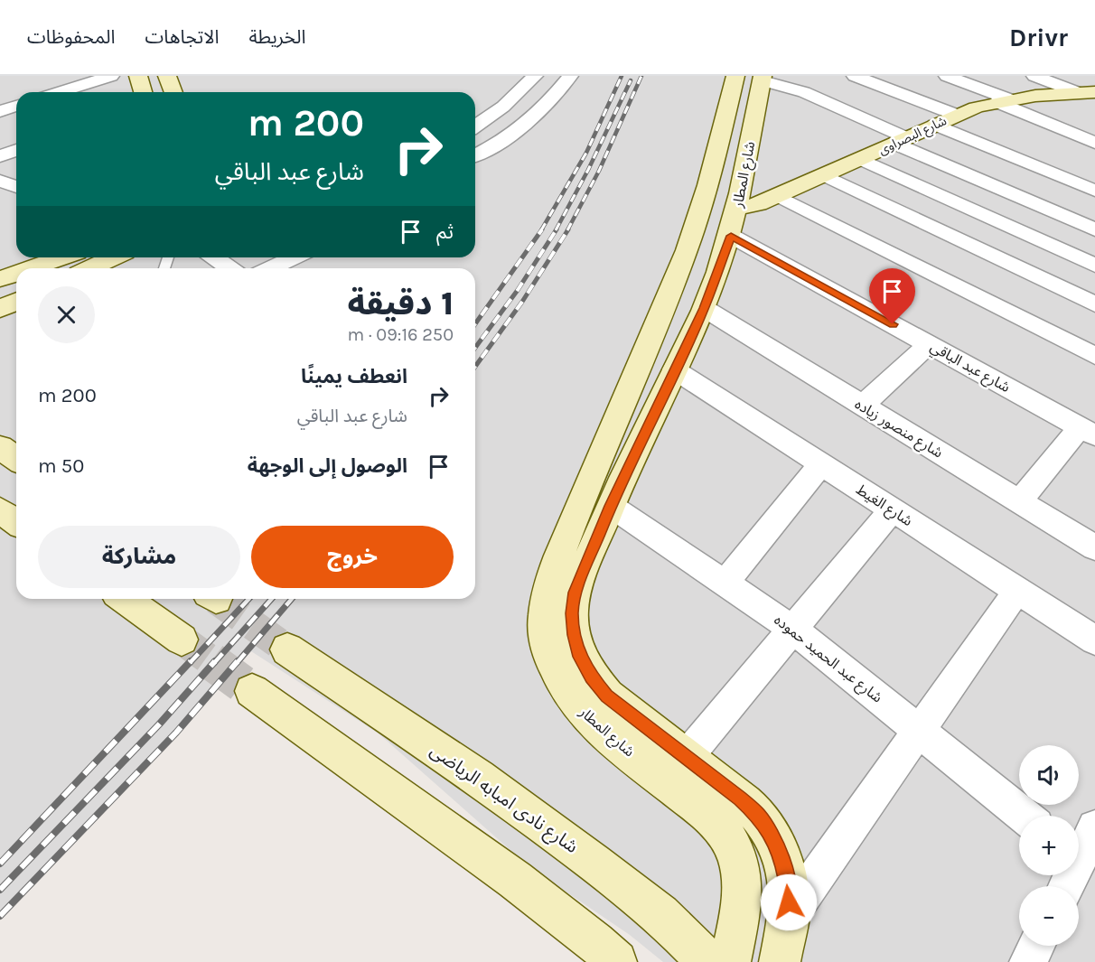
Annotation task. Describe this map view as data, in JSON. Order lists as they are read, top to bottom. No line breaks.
{"streets":{"street":["شارع البصراوى","شارع المطار","شارع عبد الباقي","شارع منصور زياده","شارع الغيط","شارع عبد الحميد حموده","شارع نادى امبابه الرياضى"]},"crossings":[["شارع البصراوى","شارع المطار"],["شارع البصراوى","شارع عبد الباقي"],["شارع المطار","شارع عبد الباقي"],["شارع المطار","شارع منصور زياده"],["شارع المطار","شارع الغيط"],["شارع المطار","شارع عبد الحميد حموده"]],"page":{"header":"Drivr","nav":["الخريطة","الاتجاهات","المحفوظات"],"turn":["200 m","شارع عبد الباقي"],"then":"ثم","heading":["1 دقيقة","250 m · 09:16"],"list":[{"name":"انعطف يمينًا","note":"شارع عبد الباقي","value":"200 m"},{"name":"الوصول إلى الوجهة","value":"50 m"}],"buttons":["خروج","مشاركة"],"map_buttons":["+","−"]}}
